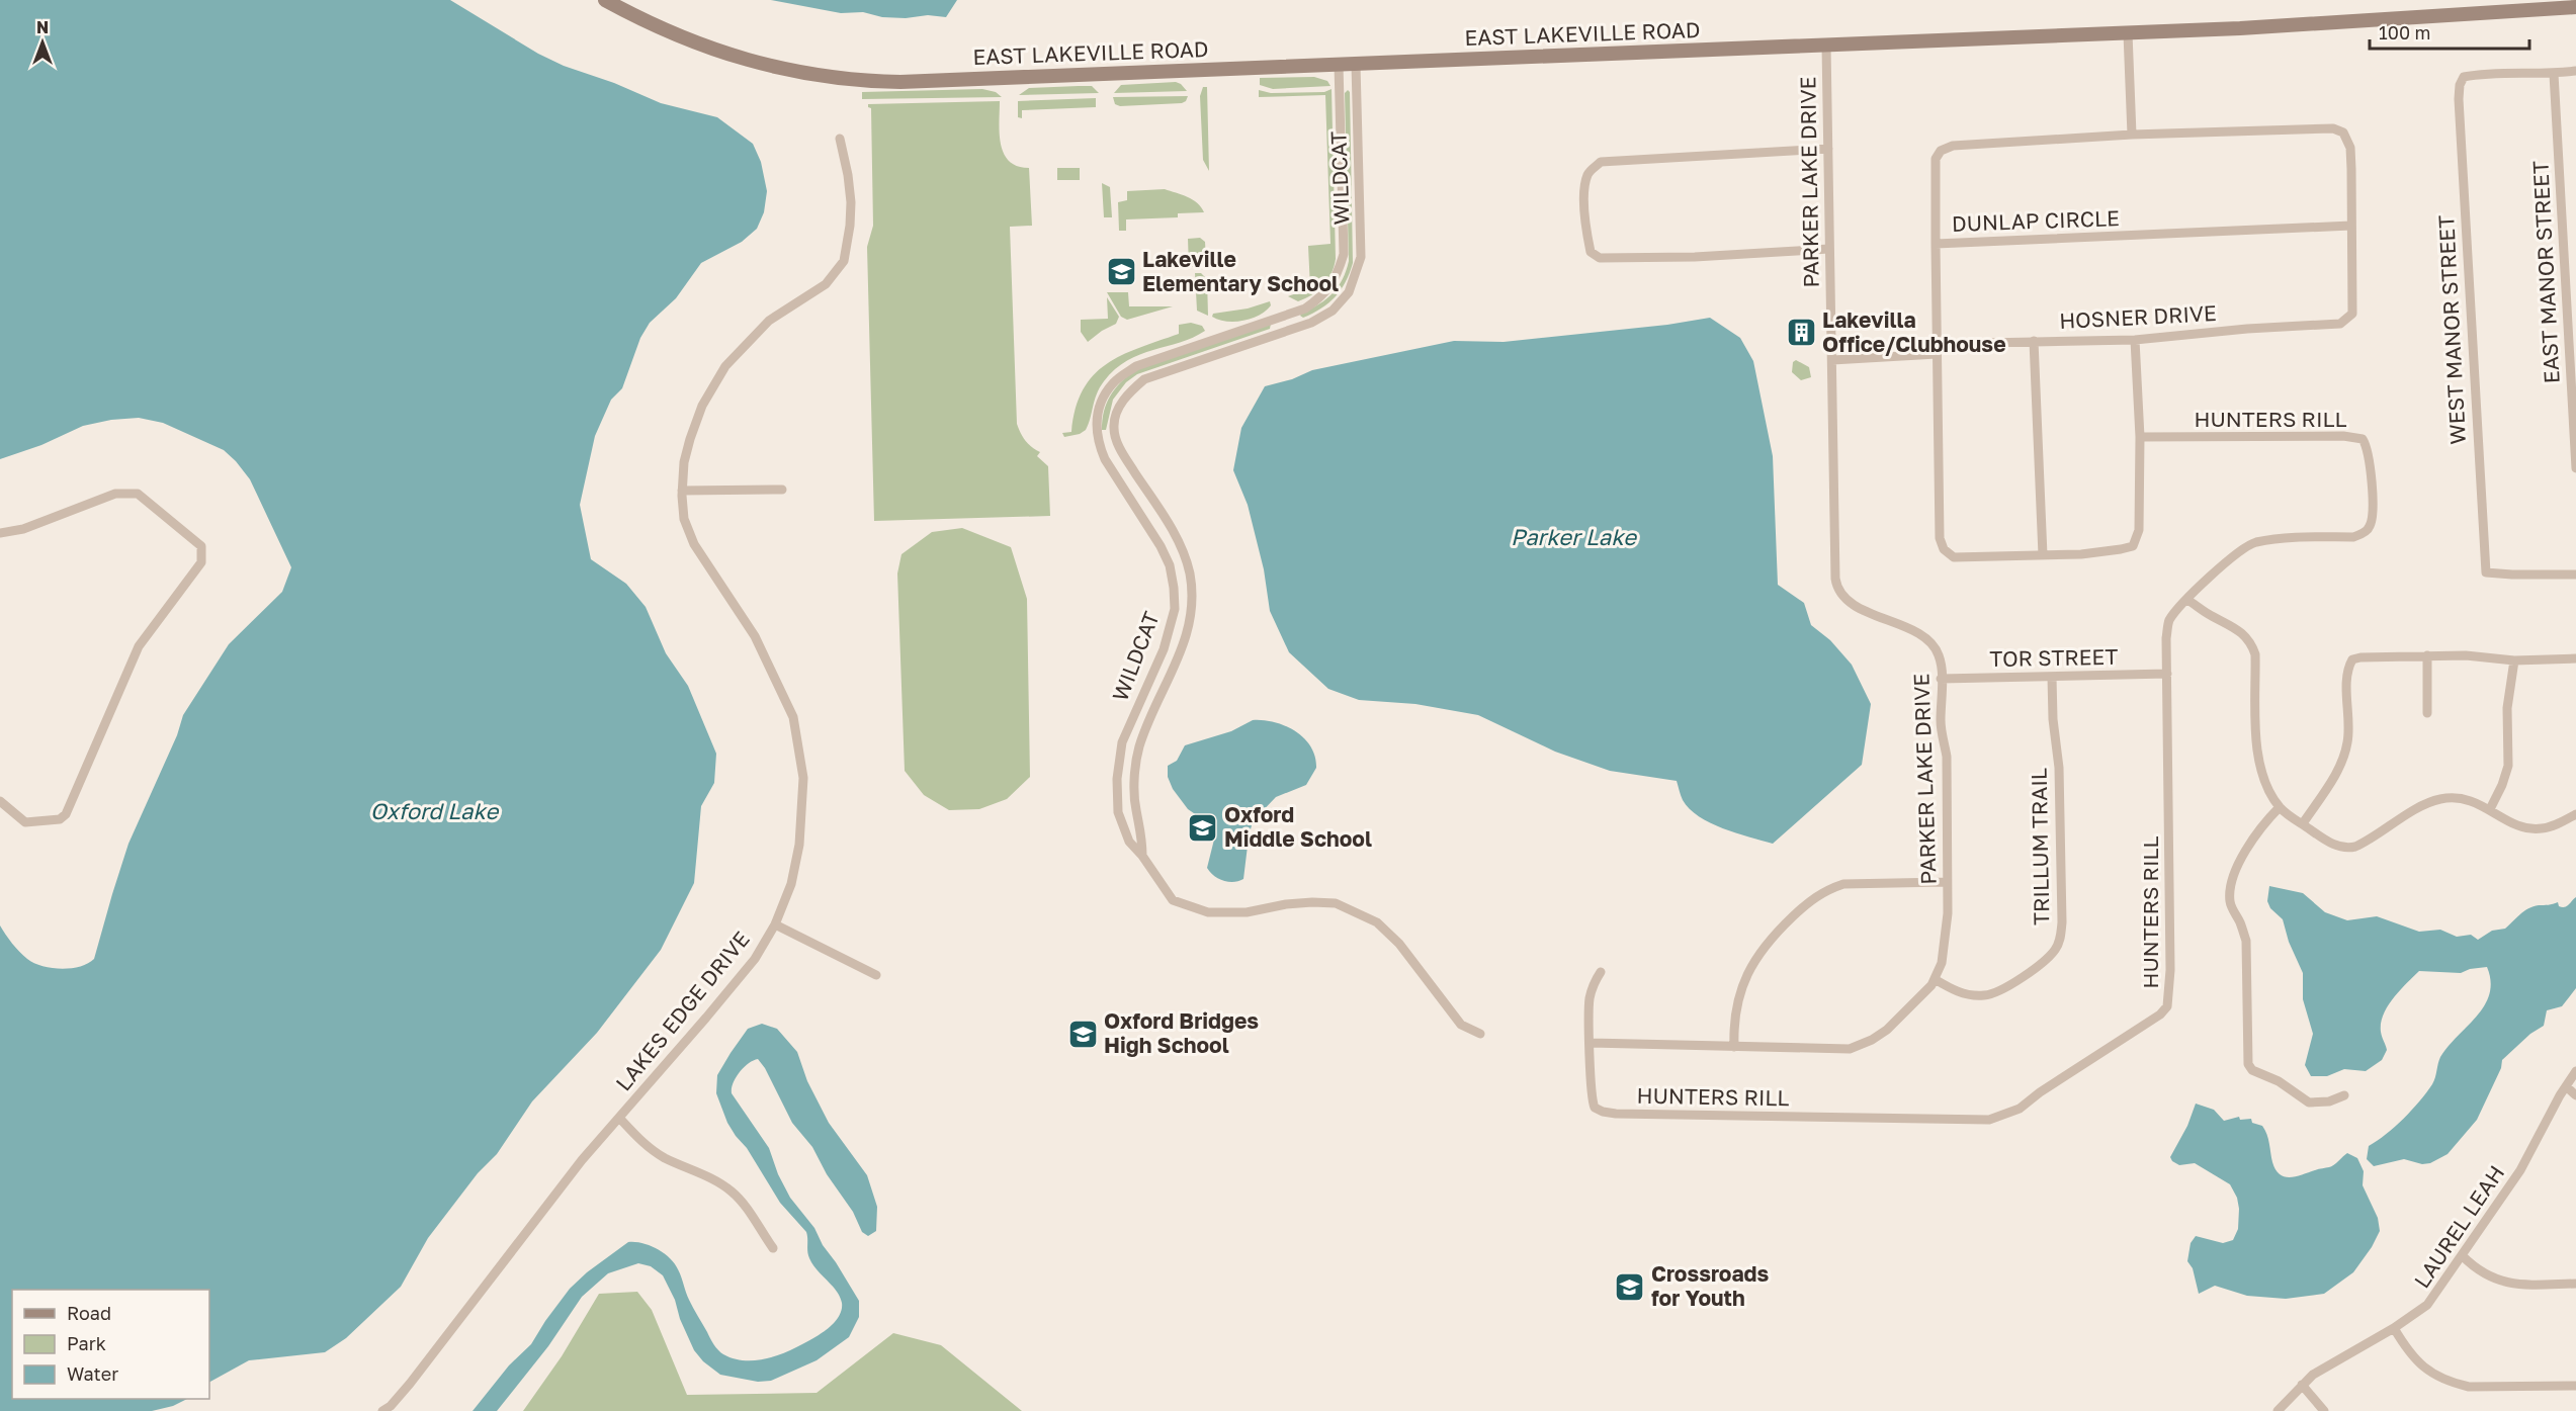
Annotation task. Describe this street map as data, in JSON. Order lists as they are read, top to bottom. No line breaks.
{"streets":{"main road":["EAST LAKEVILLE ROAD"],"street":["WILDCAT","PARKER LAKE DRIVE","DUNLAP CIRCLE","EAST MANOR STREET","HOSNER DRIVE","WEST MANOR STREET","HUNTERS RILL","TOR STREET","TRILLUM TRAIL","LAKES EDGE DRIVE","LAUREL LEAH"]},"crossings":[["EAST LAKEVILLE ROAD","WILDCAT"],["EAST LAKEVILLE ROAD","PARKER LAKE DRIVE"],["PARKER LAKE DRIVE","HOSNER DRIVE"],["PARKER LAKE DRIVE","HUNTERS RILL"],["PARKER LAKE DRIVE","TOR STREET"],["PARKER LAKE DRIVE","TRILLUM TRAIL"],["DUNLAP CIRCLE","HOSNER DRIVE"],["EAST MANOR STREET","WEST MANOR STREET"],["HUNTERS RILL","TOR STREET"],["TOR STREET","TRILLUM TRAIL"]],"water":["Parker Lake","Oxford Lake"],"places":{"school or university":["Lakeville Elementary School","Oxford Middle School","Oxford Bridges High School","Crossroads for Youth"],"building":["Lakevilla Office/Clubhouse"]},"legend":["Road","Park","Water"],"scale_bar":"100 m","north":"top"}
